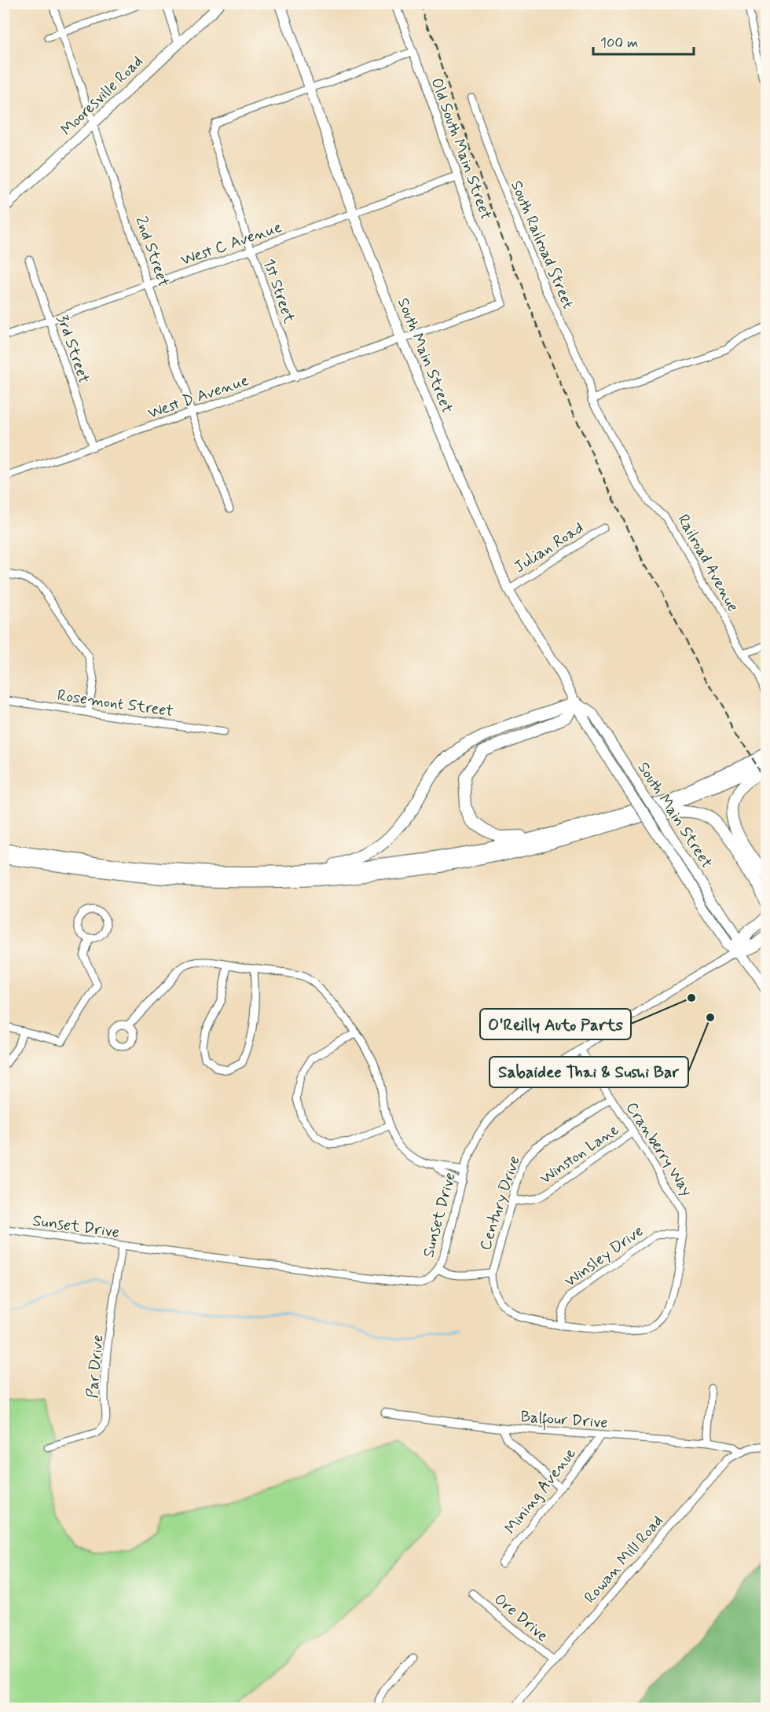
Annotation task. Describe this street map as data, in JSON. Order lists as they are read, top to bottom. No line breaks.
{"streets":{"main road":["Mooresville Road","South Main Street"],"street":["Old South Main Street","West C Avenue","South Railroad Street","2nd Street","1st Street","3rd Street","West D Avenue","Julian Road","Railroad Avenue","Rosemont Street","Cranberry Way","Winston Lane","Century Drive","Sunset Drive","Winsley Drive","Par Drive","Balfour Drive","Mining Avenue","Rowan Mill Road","Ore Drive"]},"crossings":[["Mooresville Road","2nd Street"],["Old South Main Street","West C Avenue"],["Old South Main Street","West D Avenue"],["West C Avenue","2nd Street"],["West C Avenue","1st Street"],["West C Avenue","3rd Street"],["West C Avenue","South Main Street"],["South Railroad Street","Railroad Avenue"],["2nd Street","West D Avenue"],["1st Street","South Main Street"],["1st Street","West D Avenue"],["3rd Street","West D Avenue"],["South Main Street","West D Avenue"],["South Main Street","Julian Road"],["South Main Street","Sunset Drive"],["Cranberry Way","Winston Lane"],["Cranberry Way","Century Drive"],["Cranberry Way","Sunset Drive"],["Cranberry Way","Winsley Drive"],["Winston Lane","Century Drive"],["Sunset Drive","Par Drive"],["Balfour Drive","Mining Avenue"],["Balfour Drive","Rowan Mill Road"],["Rowan Mill Road","Ore Drive"]],"places":["O'Reilly Auto Parts","Sabaidee Thai & Sushi Bar"],"scale_bar":"100 m"}
